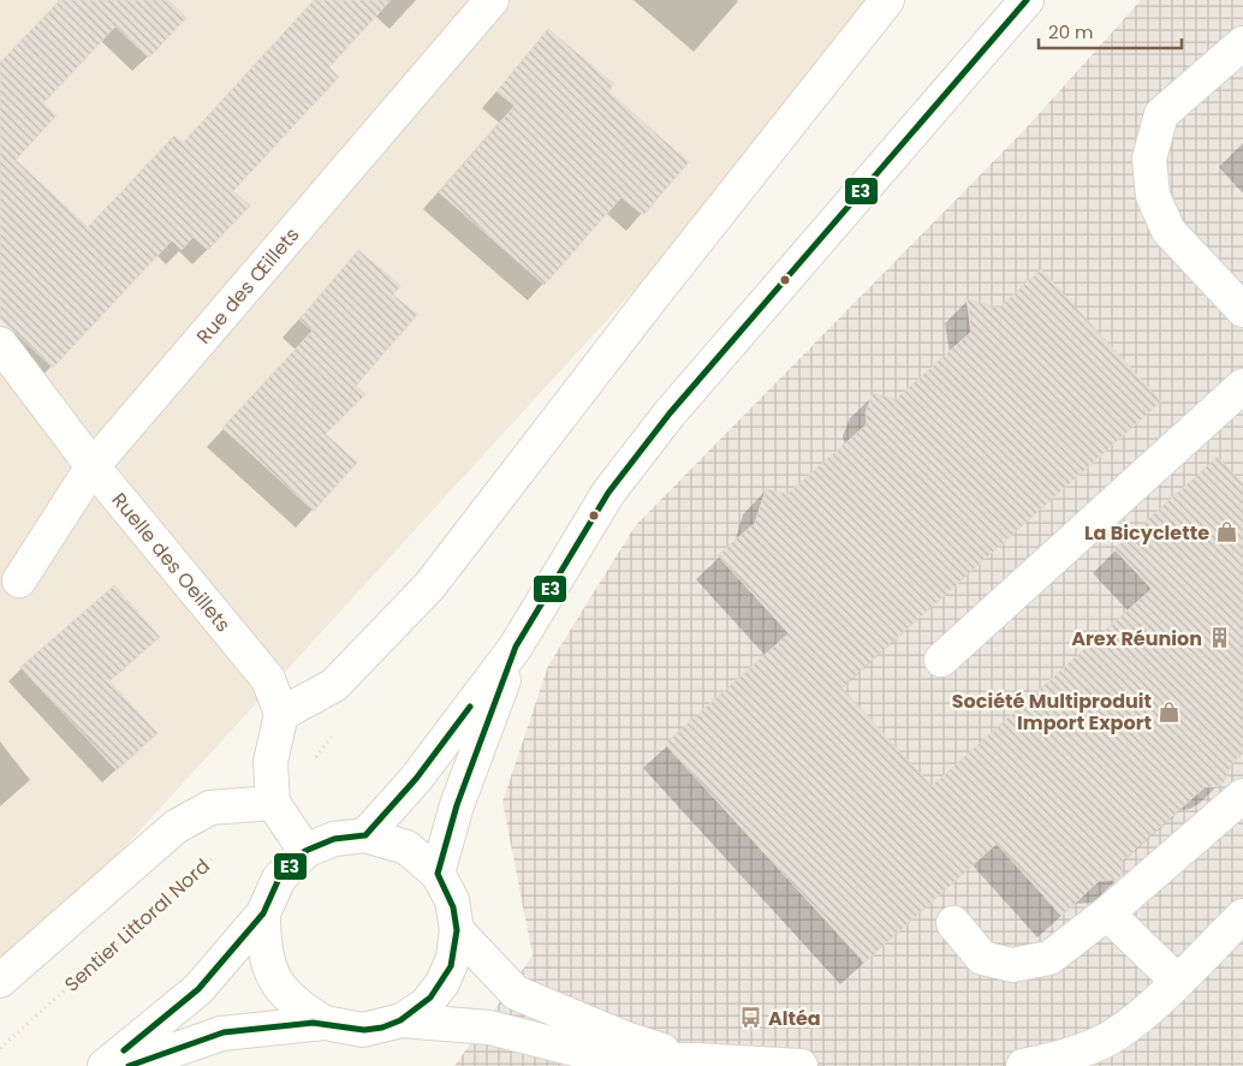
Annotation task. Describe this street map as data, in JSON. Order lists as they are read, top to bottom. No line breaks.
{"streets":{"street":["Rue des Œillets","Ruelle des Oeillets"],"path":["Sentier Littoral Nord"]},"crossings":[["Rue des Œillets","Ruelle des Oeillets"]],"places":{"shop":["La Bicyclette","Société Multiproduit Import Export"],"building":["Arex Réunion"],"bus stop":["Altéa"]},"lines":["transit line E3"],"scale_bar":"20 m"}
